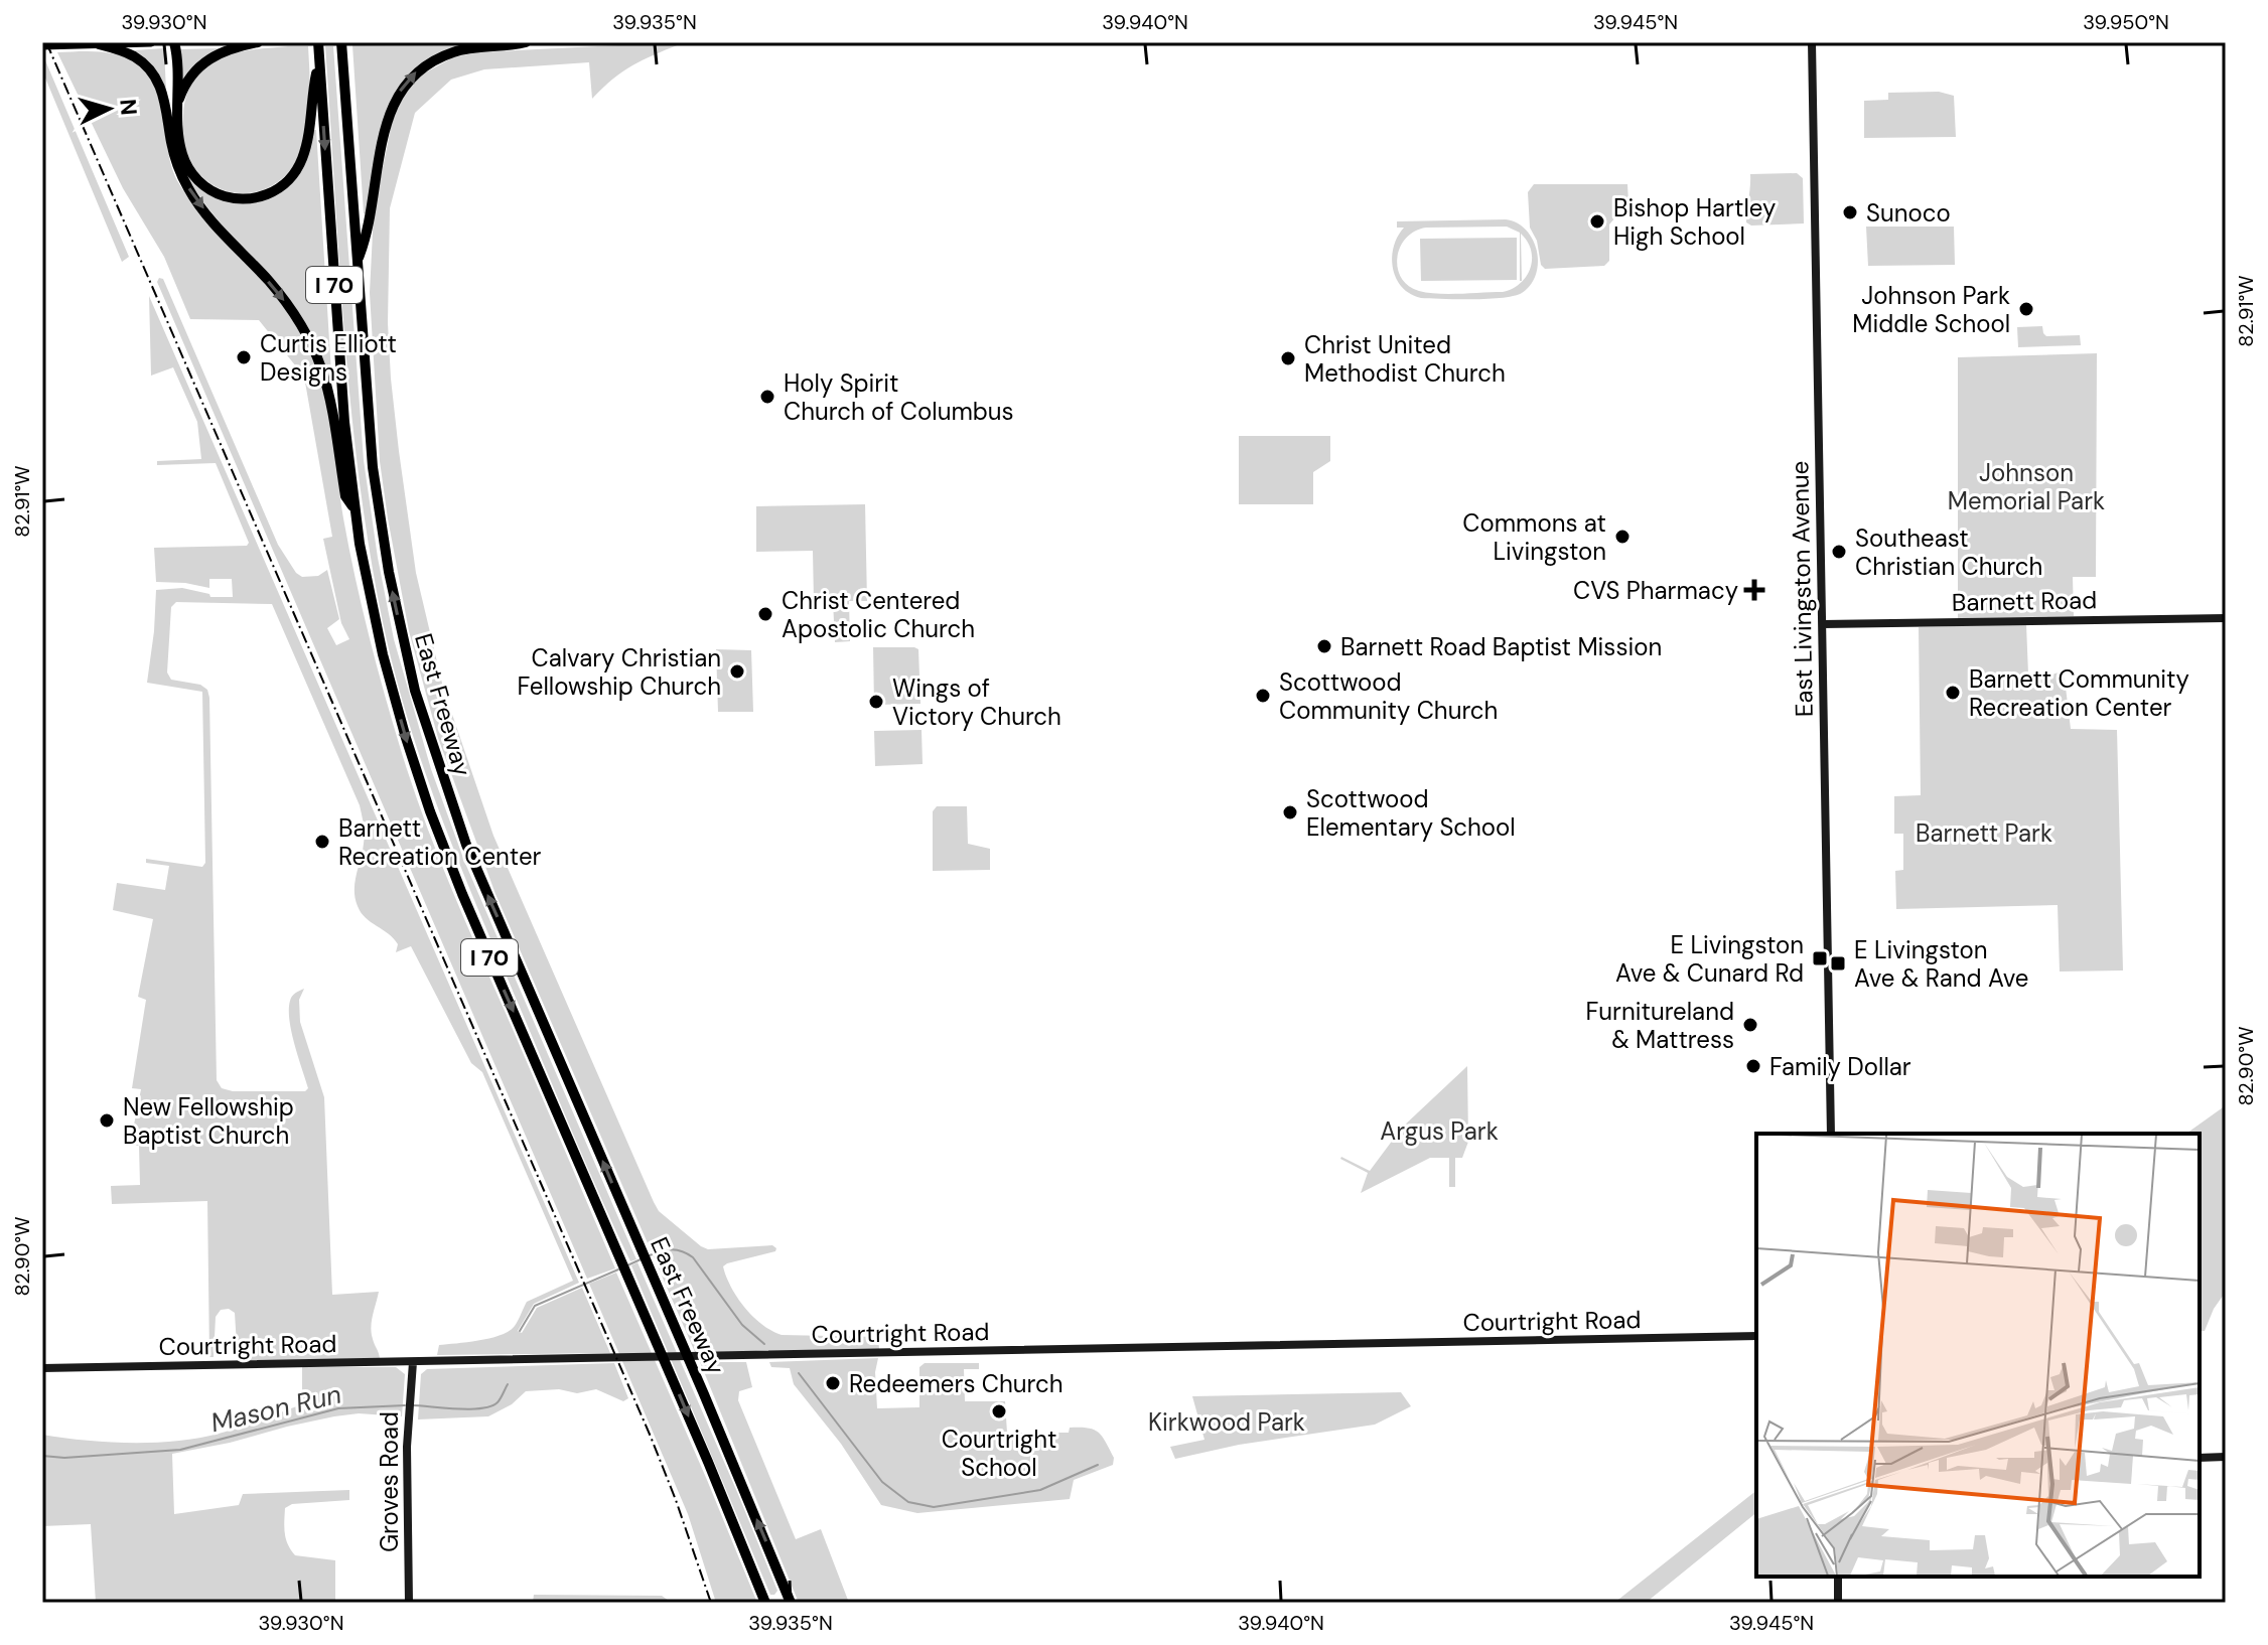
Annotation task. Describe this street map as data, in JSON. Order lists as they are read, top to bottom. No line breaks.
{"streets":{"highway":["I 70","East Freeway"],"street":["East Livingston Avenue","Barnett Road","Courtright Road","Groves Road"]},"crossings":[["East Livingston Avenue","Barnett Road"],["Courtright Road","Groves Road"]],"water":["Mason Run"],"parks":["Johnson Memorial Park","Barnett Park","Argus Park","Kirkwood Park"],"places":{"other":["Sunoco","Bishop Hartley High School","Johnson Park Middle School","Curtis Elliott Designs","Christ United Methodist Church","Holy Spirit Church of Columbus","Commons at Livingston","Southeast Christian Church","Christ Centered Apostolic Church","Barnett Road Baptist Mission","Calvary Christian Fellowship Church","Barnett Community Recreation Center","Scottwood Community Church","Wings of Victory Church","Scottwood Elementary School","Barnett Recreation Center","Furnitureland & Mattress","Family Dollar","New Fellowship Baptist Church","Redeemers Church","Courtright School"],"health":["CVS Pharmacy"],"transit":["E Livingston Ave & Cunard Rd","E Livingston Ave & Rand Ave"]},"north":"right","coordinates":["39.930°N","39.935°N","39.940°N","39.945°N","39.950°N","82.91°W","82.90°W"]}
